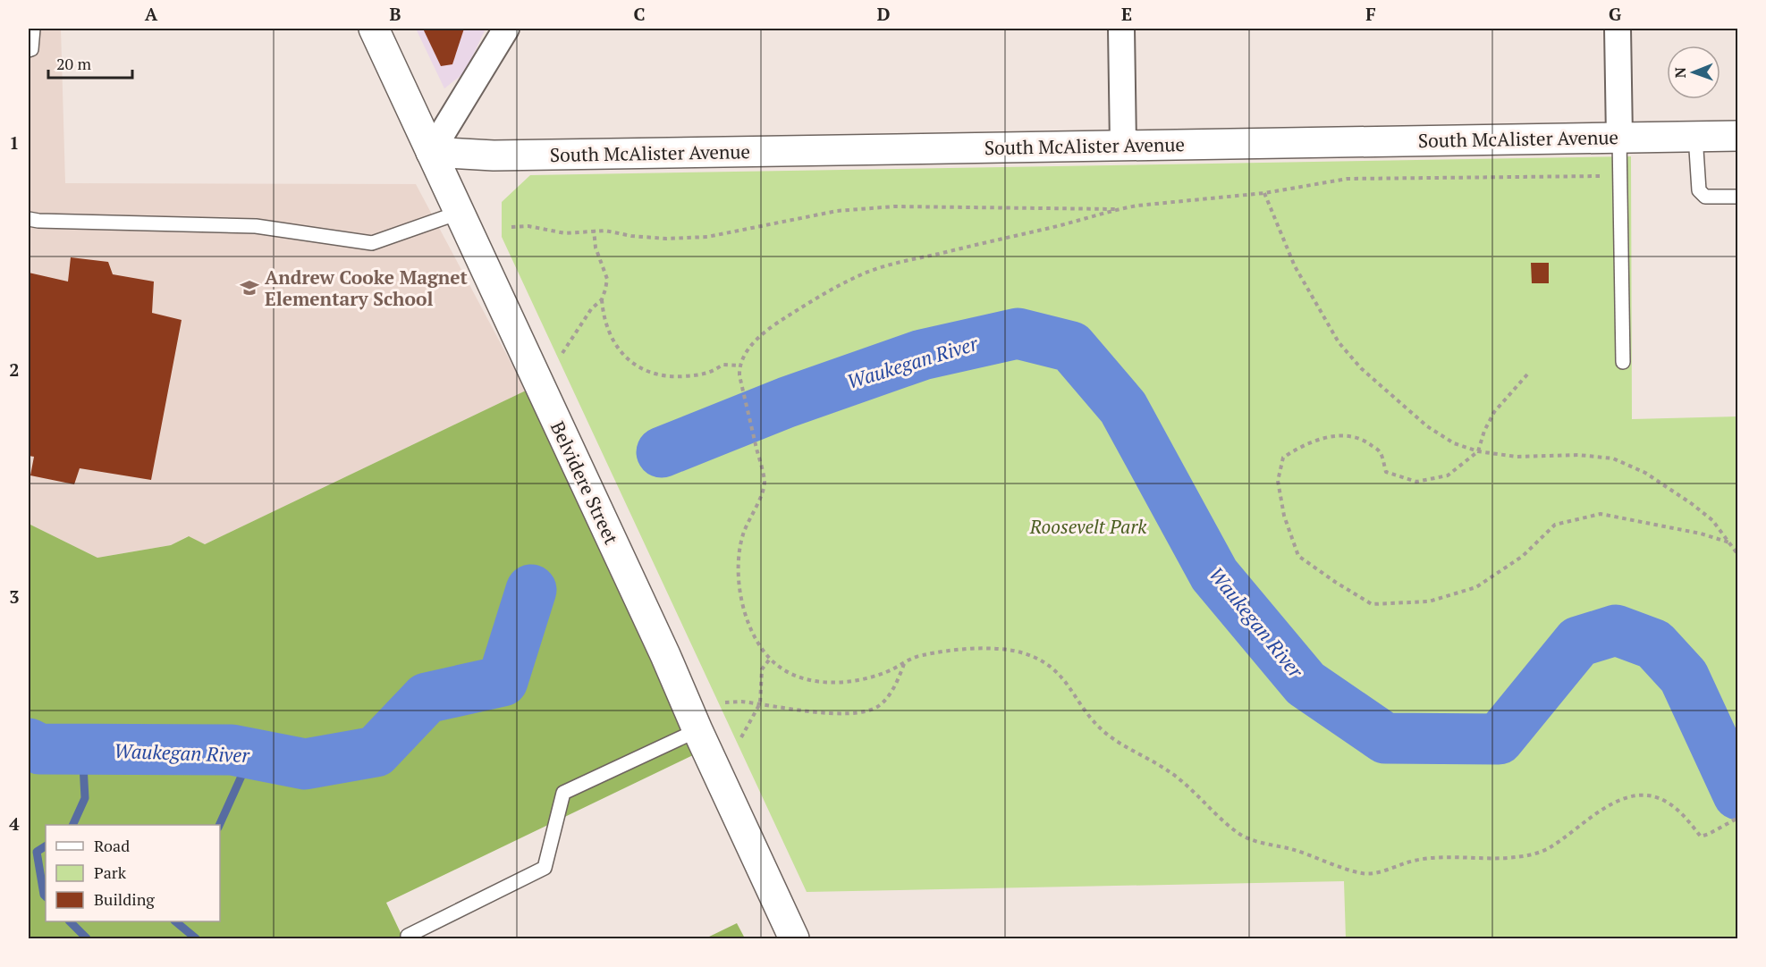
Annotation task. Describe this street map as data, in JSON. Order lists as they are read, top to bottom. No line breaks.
{"streets":{"street":["South McAlister Avenue","Belvidere Street"]},"crossings":[["South McAlister Avenue","Belvidere Street"]],"water":["Waukegan River"],"parks":["Roosevelt Park"],"places":{"school or university":["Andrew Cooke Magnet Elementary School"]},"legend":["Road","Park","Building"],"scale_bar":"20 m","north":"left","grid":{"columns":["A","B","C","D","E","F","G"],"rows":["1","2","3","4"]}}
